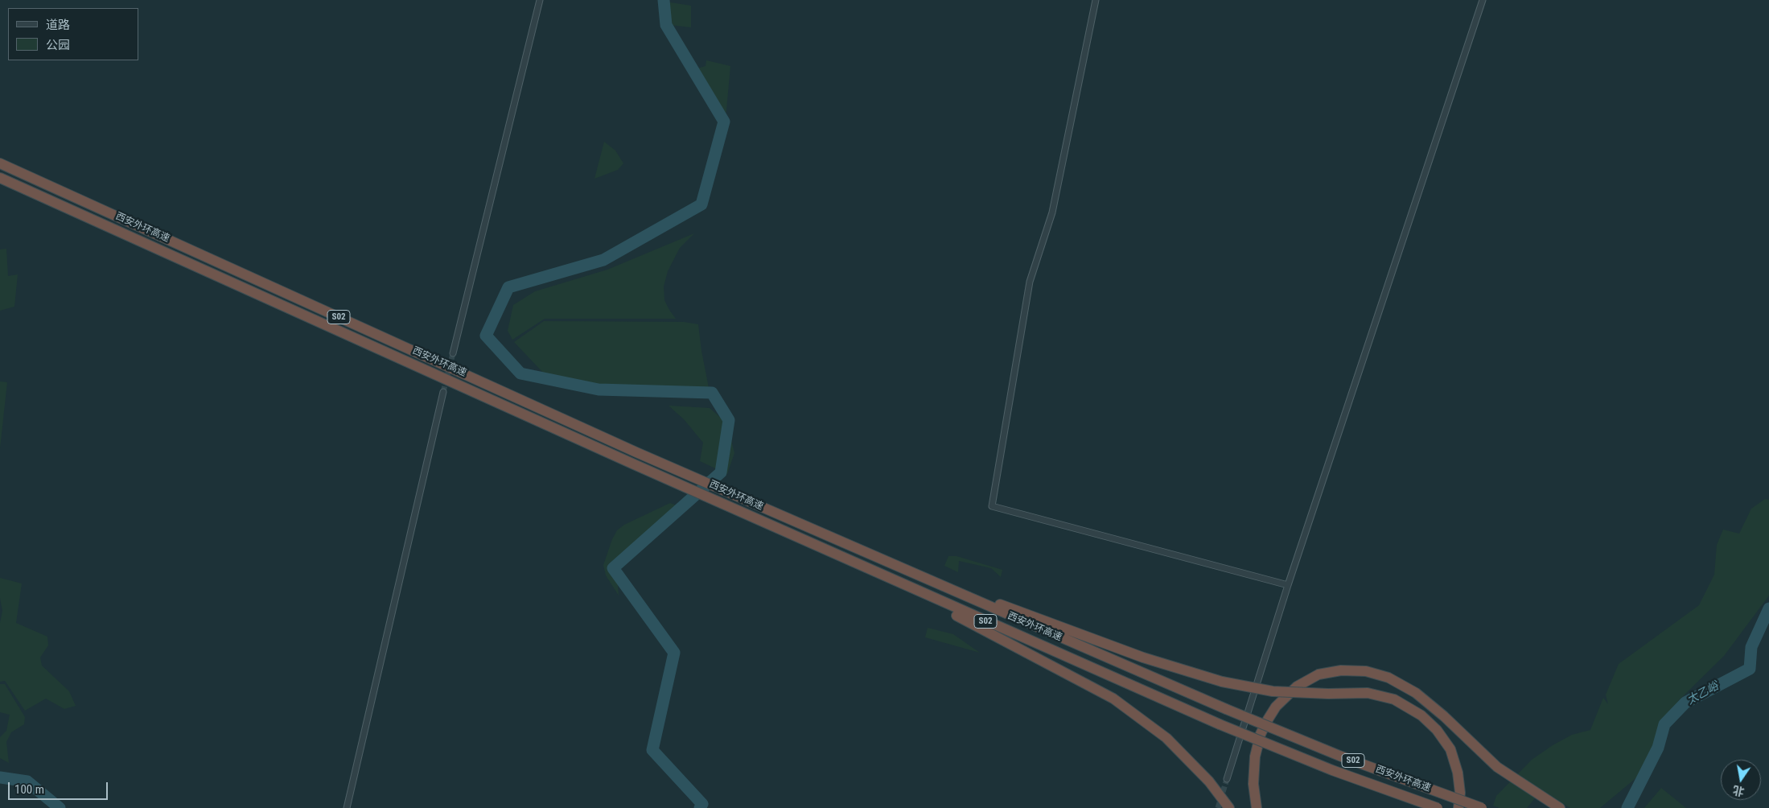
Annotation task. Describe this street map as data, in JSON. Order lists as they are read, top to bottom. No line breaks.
{"streets":{"highway":["西安外环高速","S02"]},"water":["太乙峪"],"legend":["道路","公园"],"scale_bar":"100 m","north":"bottom"}
